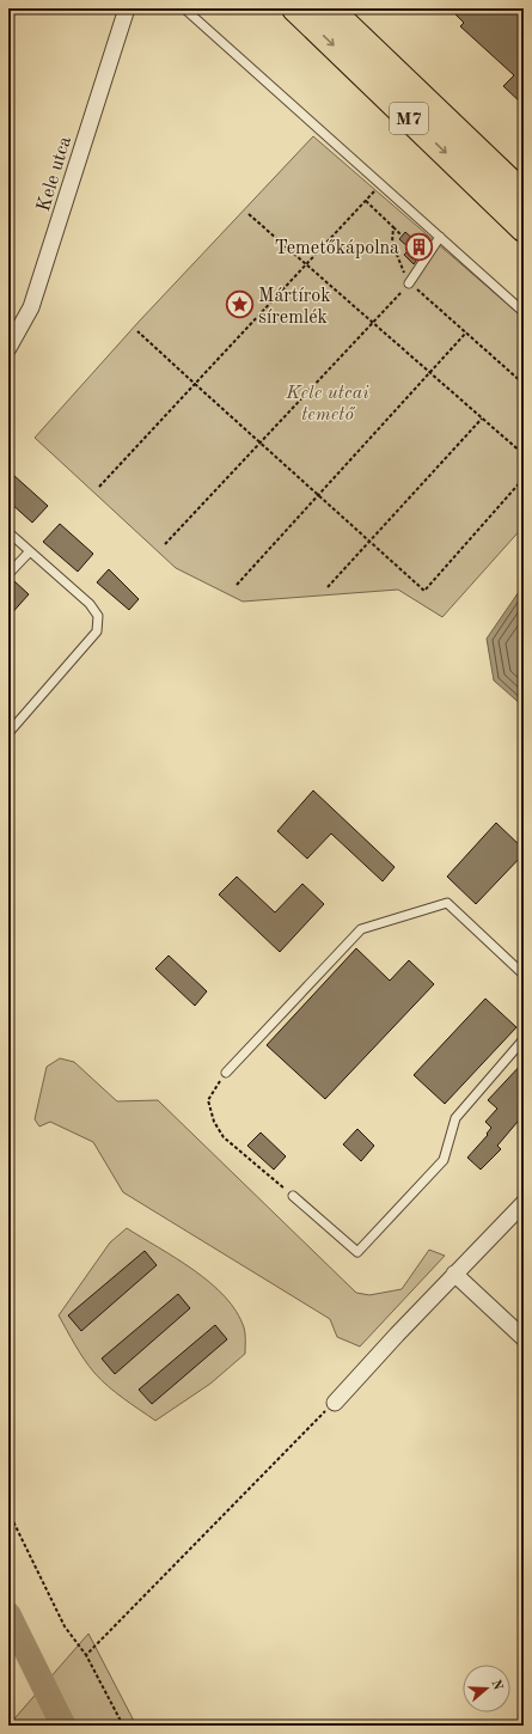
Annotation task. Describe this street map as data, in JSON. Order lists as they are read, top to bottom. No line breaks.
{"streets":{"highway":["M7"],"street":["Kele utca"]},"parks":["Kele utcai temető"],"places":{"building":["Temetőkápolna"],"place":["Mártírok síremlék"]},"north":"right"}
